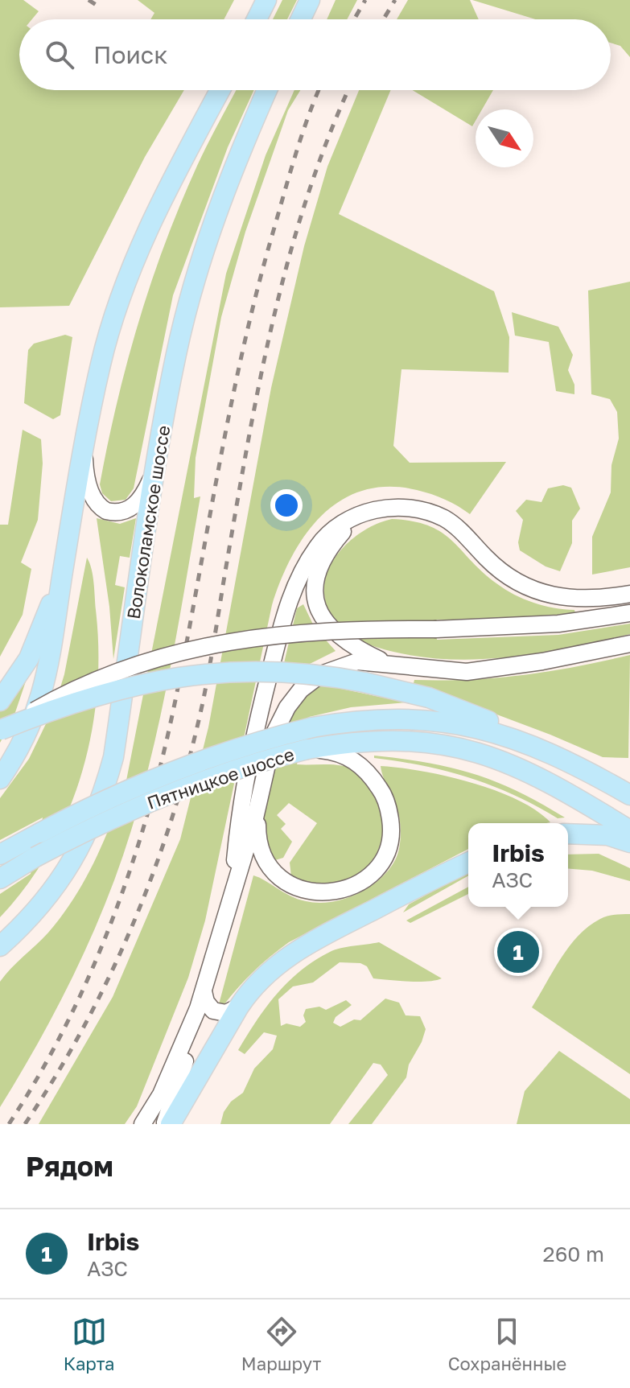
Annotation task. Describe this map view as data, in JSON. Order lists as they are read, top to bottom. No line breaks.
{"streets":{"main road":["Волоколамское шоссе","Пятницкое шоссе"]},"north":"bottom right","page":{"search":"Поиск","popup":["Irbis","АЗС"],"pins":"1","heading":"Рядом","list":[{"mark":"1","name":"Irbis","note":"АЗС","value":"260 m"}],"nav":["Карта","Маршрут","Сохранённые"]}}
